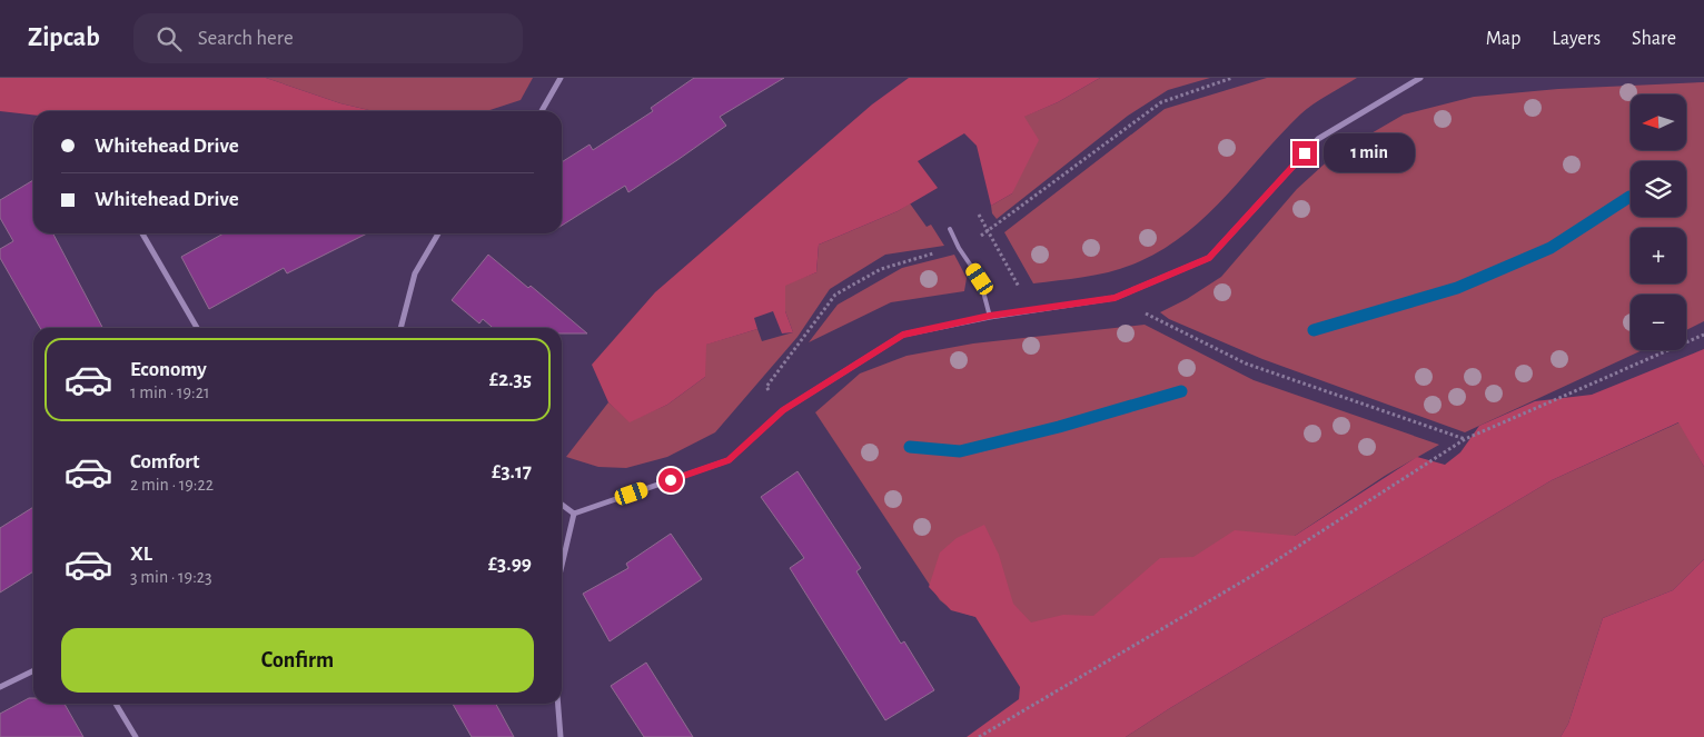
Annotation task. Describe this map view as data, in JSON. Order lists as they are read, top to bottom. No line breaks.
{"north":"left","page":{"header":"Zipcab","search":"Search here","nav":["Map","Layers","Share"],"map_buttons":["+","−"],"banner":["Whitehead Drive","Whitehead Drive"],"bubble":"1 min","list":[{"name":"Economy","note":"1 min · 19:21","value":"£2.35"},{"name":"Comfort","note":"2 min · 19:22","value":"£3.17"},{"name":"XL","note":"3 min · 19:23","value":"£3.99"}],"buttons":"Confirm"}}
